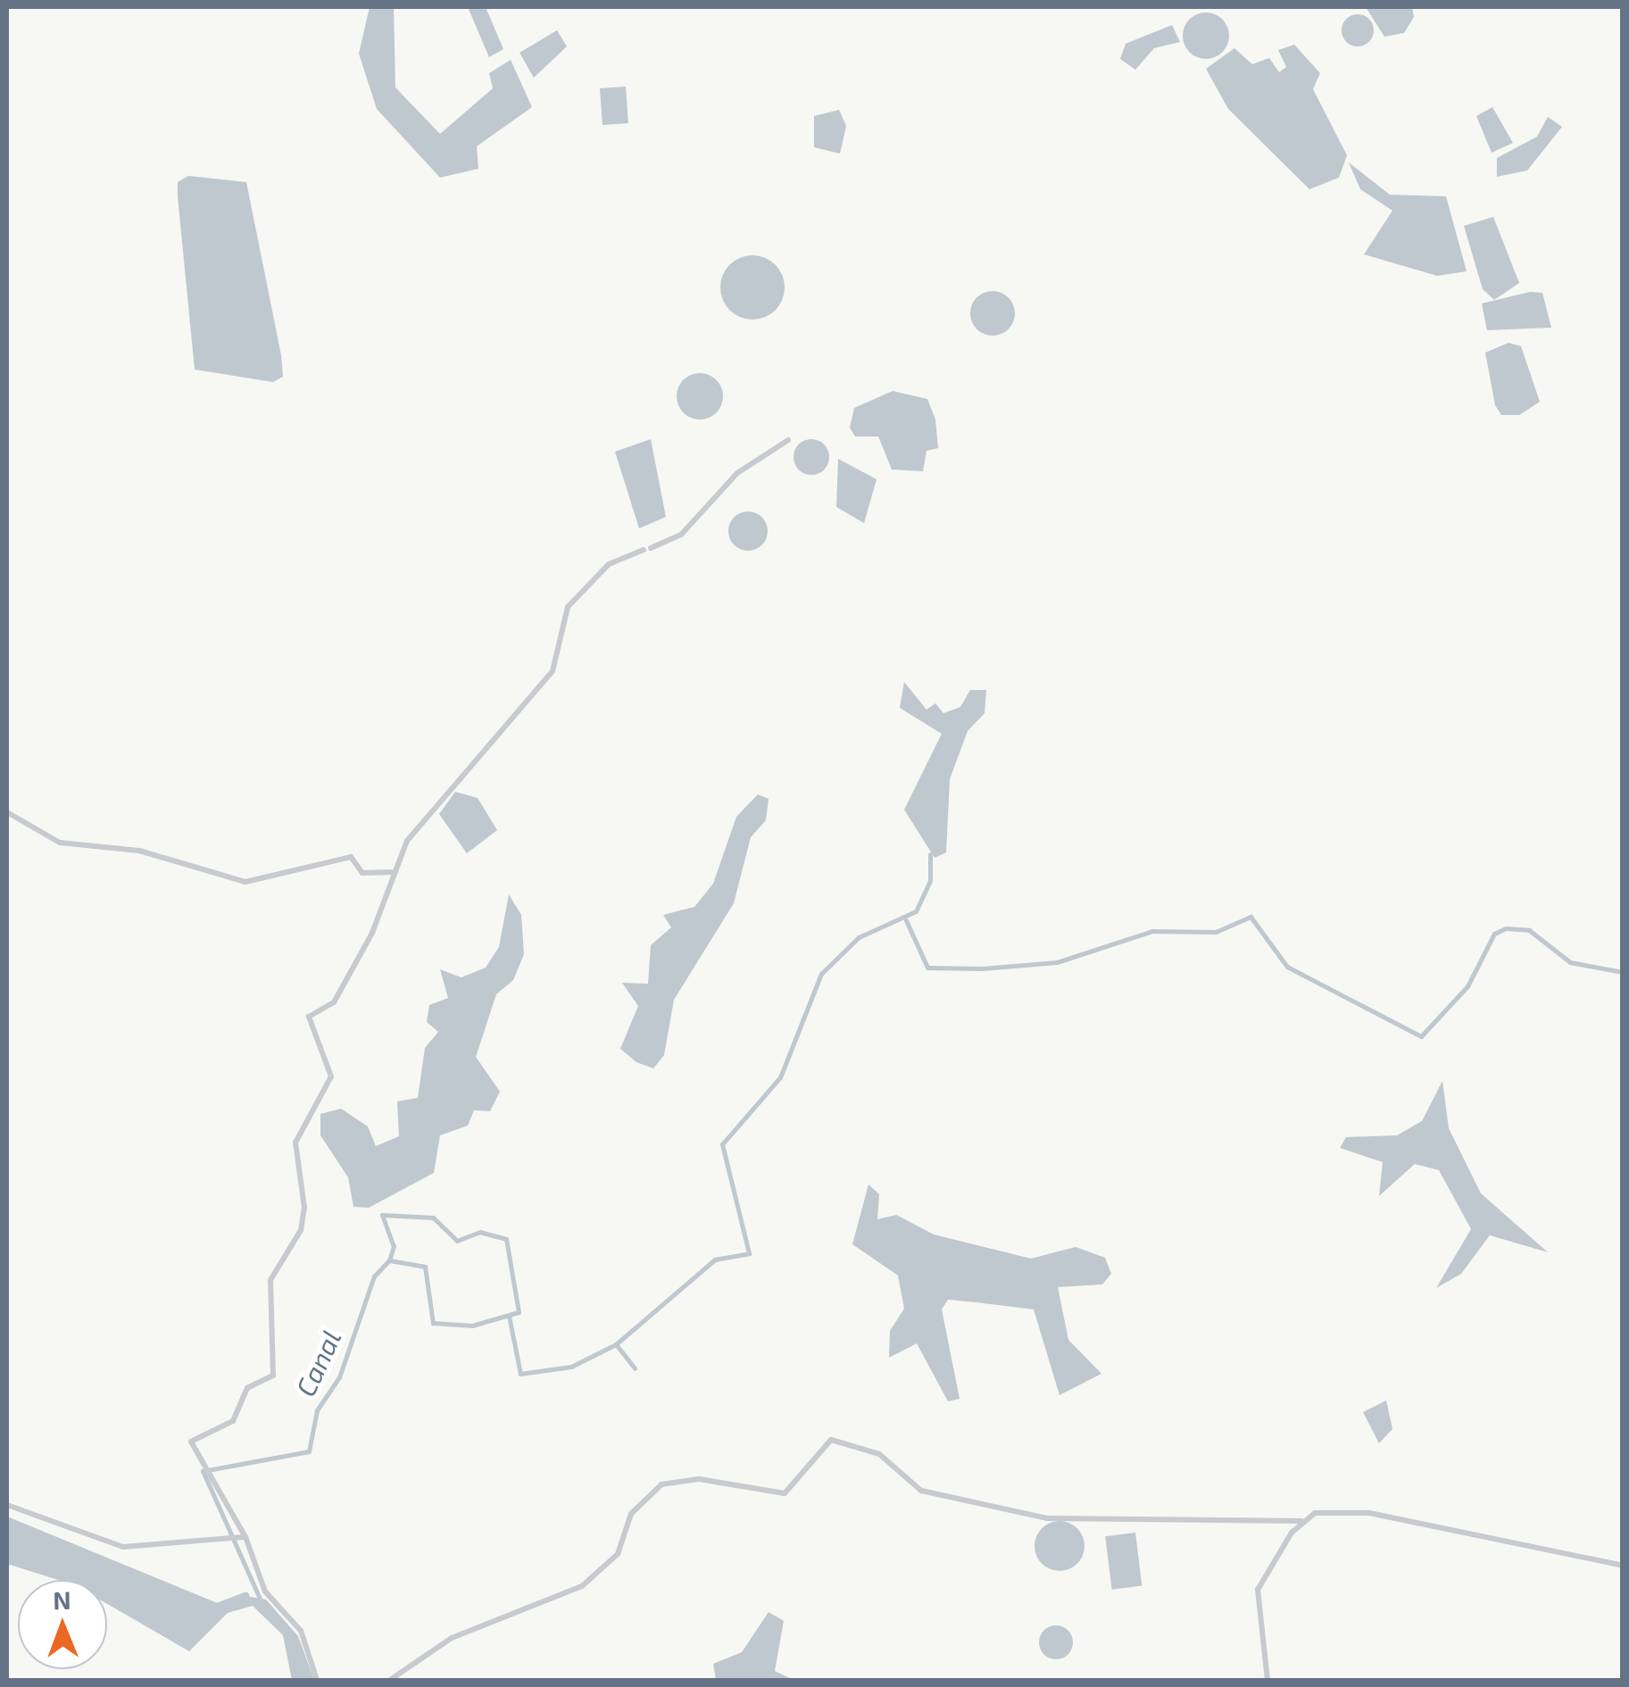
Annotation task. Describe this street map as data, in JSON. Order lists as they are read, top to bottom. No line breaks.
{"water":["Canal"],"north":"top"}
